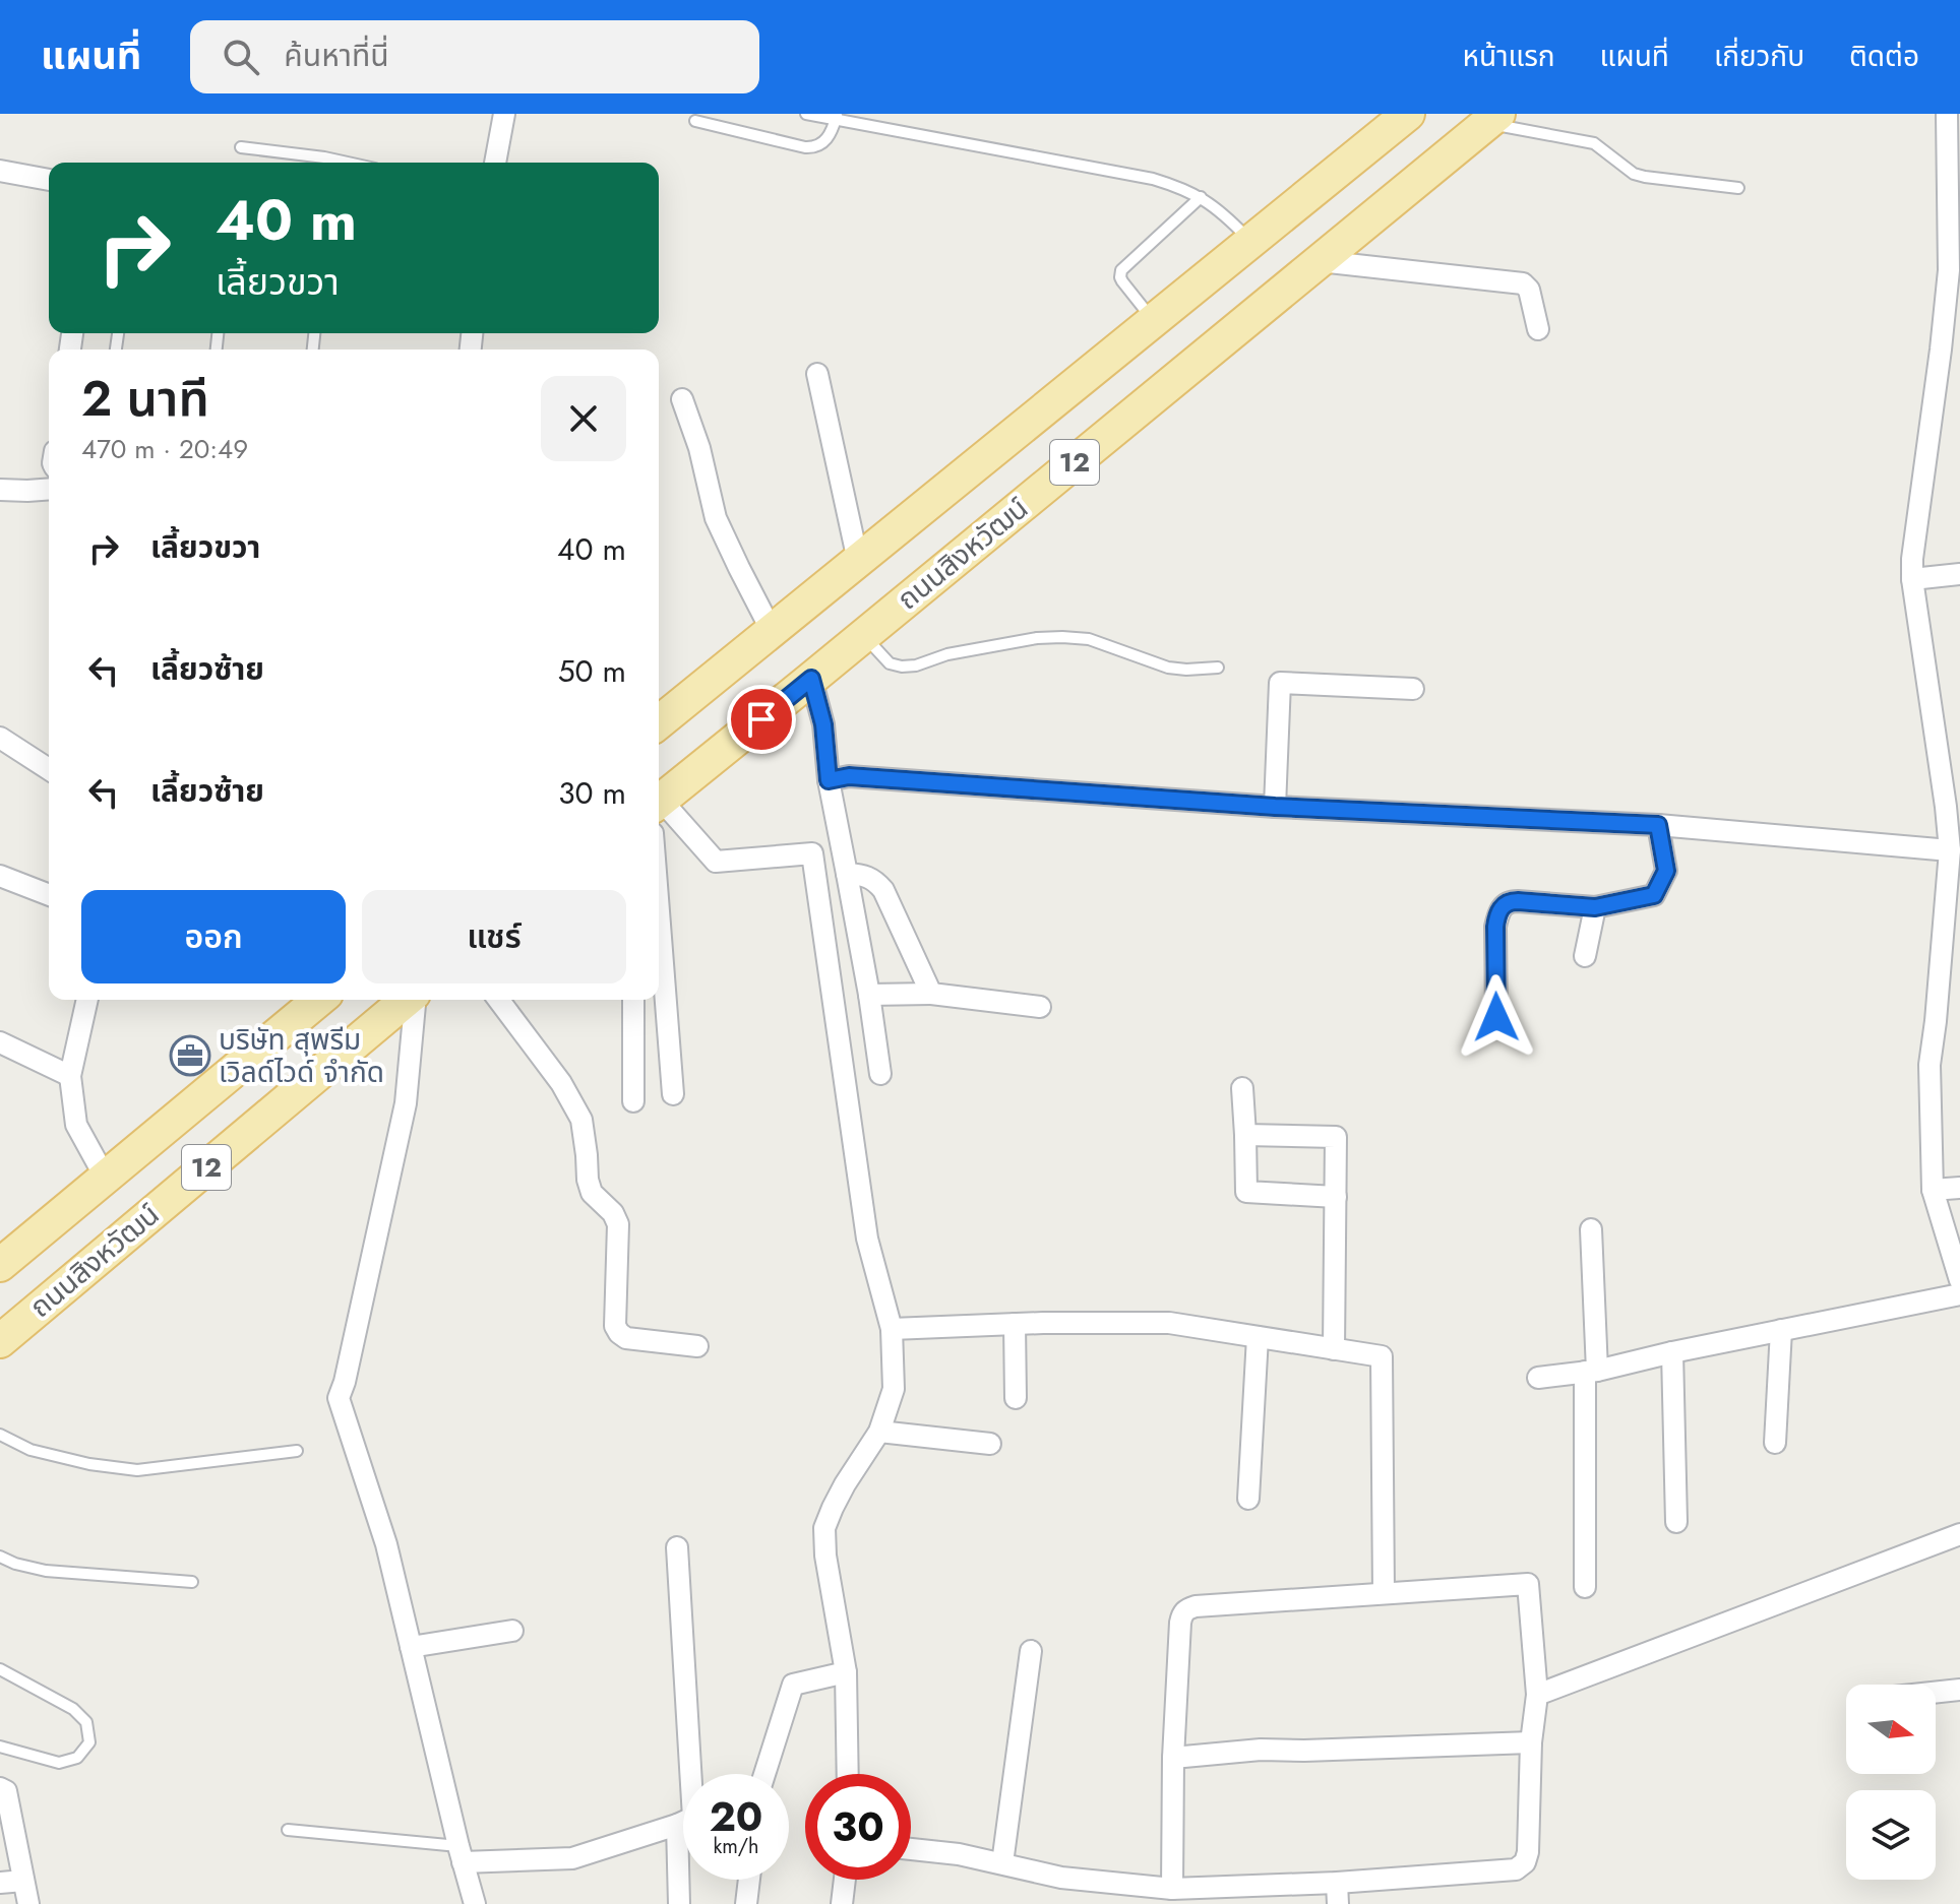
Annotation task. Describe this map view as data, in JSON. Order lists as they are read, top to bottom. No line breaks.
{"streets":{"main road":["12","ถนนสิงหวัฒน์"]},"places":{"office":["บริษัท สุพรีม เวิลด์ไวด์ จำกัด"]},"north":"right","page":{"header":"แผนที่","search":"ค้นหาที่นี่","nav":["หน้าแรก","แผนที่","เกี่ยวกับ","ติดต่อ"],"turn":["40 m","เลี้ยวขวา"],"heading":["2 นาที","470 m · 20:49"],"list":[{"name":"เลี้ยวขวา","value":"40 m"},{"name":"เลี้ยวซ้าย","value":"50 m"},{"name":"เลี้ยวซ้าย","value":"30 m"}],"buttons":["ออก","แชร์"],"speed":"20 km/h","limit":"30"}}
